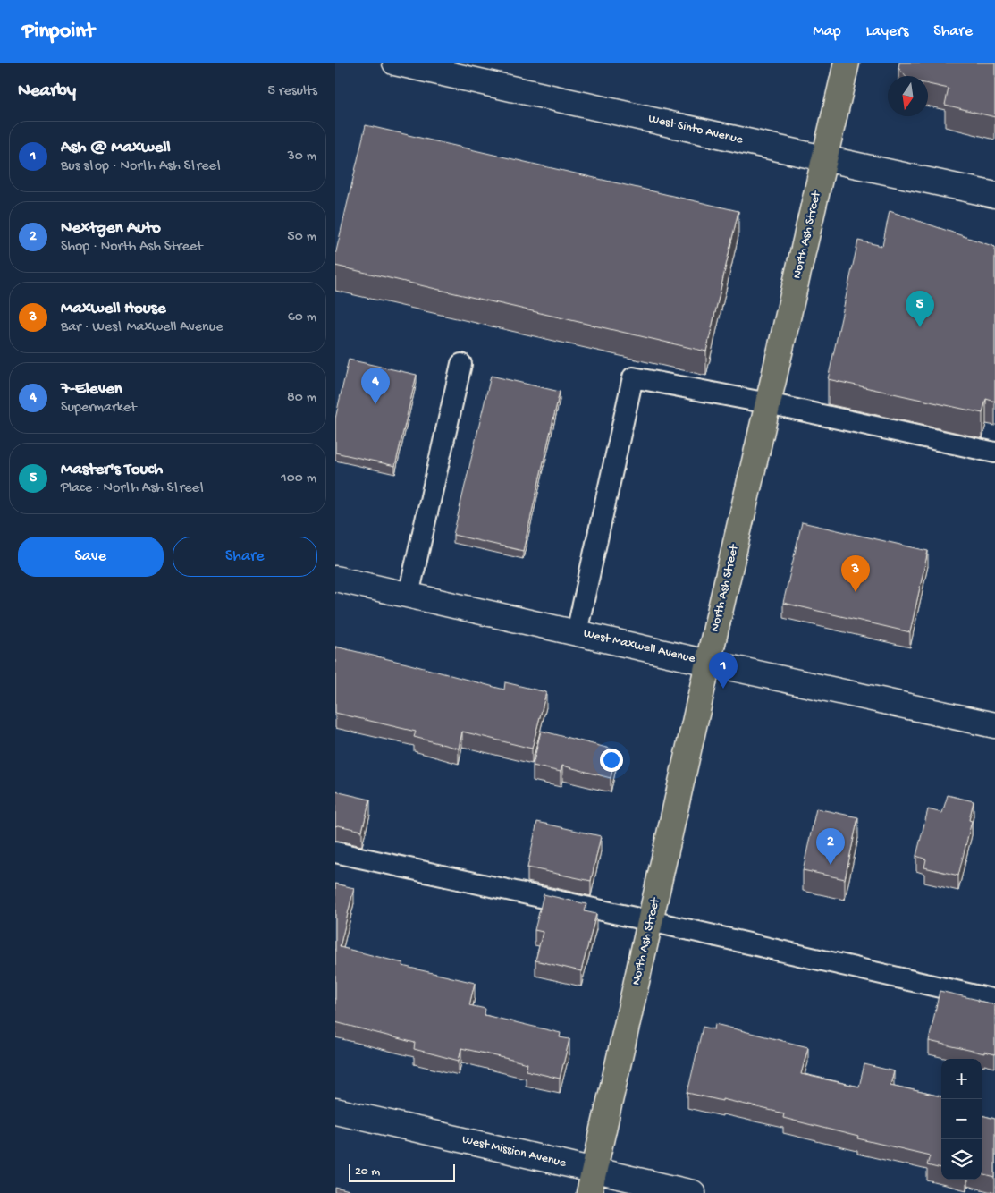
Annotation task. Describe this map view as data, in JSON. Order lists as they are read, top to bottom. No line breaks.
{"streets":{"main road":["North Ash Street"],"street":["West Sinto Avenue","West Maxwell Avenue","West Mission Avenue"]},"crossings":[["West Sinto Avenue","North Ash Street"],["North Ash Street","West Maxwell Avenue"],["North Ash Street","West Mission Avenue"]],"scale_bar":"20 m","north":"bottom","page":{"header":"Pinpoint","nav":["Map","Layers","Share"],"heading":["Nearby","5 results"],"list":[{"mark":"1","name":"Ash @ Maxwell","note":"Bus stop · North Ash Street","value":"30 m"},{"mark":"2","name":"Nextgen Auto","note":"Shop · North Ash Street","value":"50 m"},{"mark":"3","name":"Maxwell House","note":"Bar · West Maxwell Avenue","value":"60 m"},{"mark":"4","name":"7-Eleven","note":"Supermarket","value":"80 m"},{"mark":"5","name":"Master's Touch","note":"Place · North Ash Street","value":"100 m"}],"pins":["5","4","3","1","2"],"buttons":["Save","Share"],"map_buttons":["+","−"],"scale":"20 m"}}
